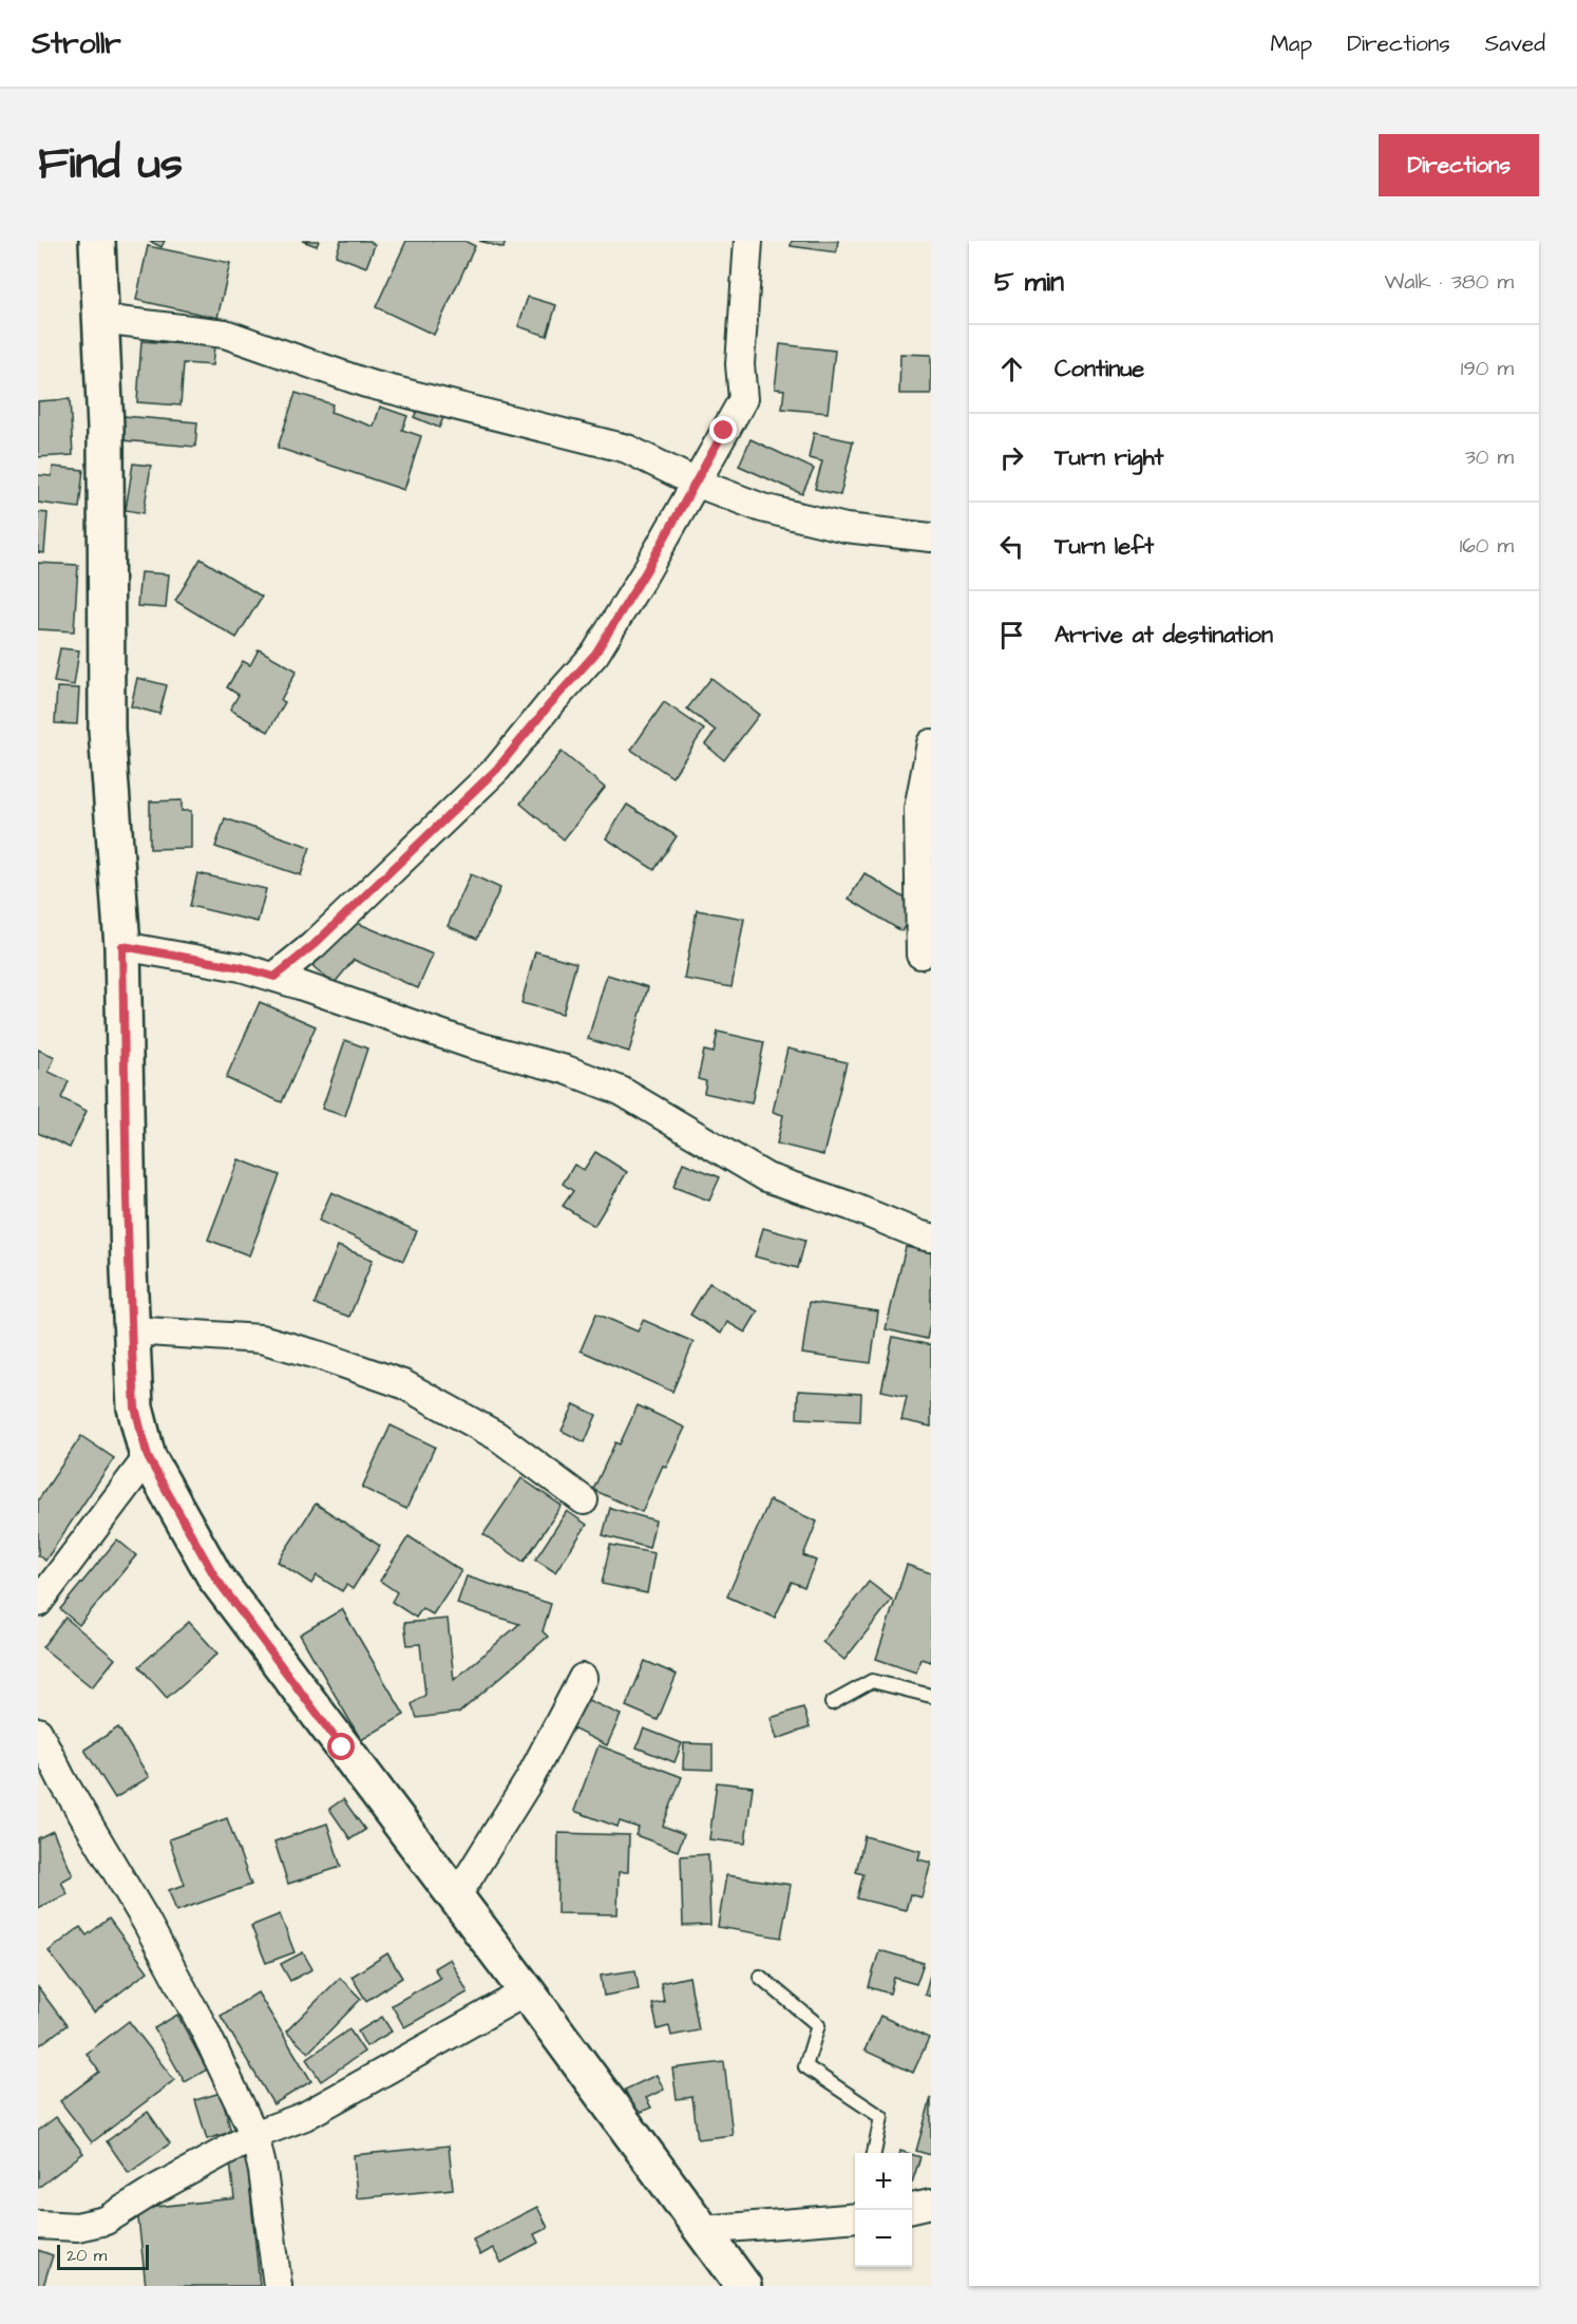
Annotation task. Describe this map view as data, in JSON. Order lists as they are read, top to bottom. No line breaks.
{"scale_bar":"20 m","page":{"header":"Strollr","nav":["Map","Directions","Saved"],"title":"Find us","buttons":"Directions","heading":["5 min","Walk · 380 m"],"list":[["Continue","190 m"],["Turn right","30 m"],["Turn left","160 m"],"Arrive at destination"],"map_buttons":["+","−"],"scale":"20 m"}}
